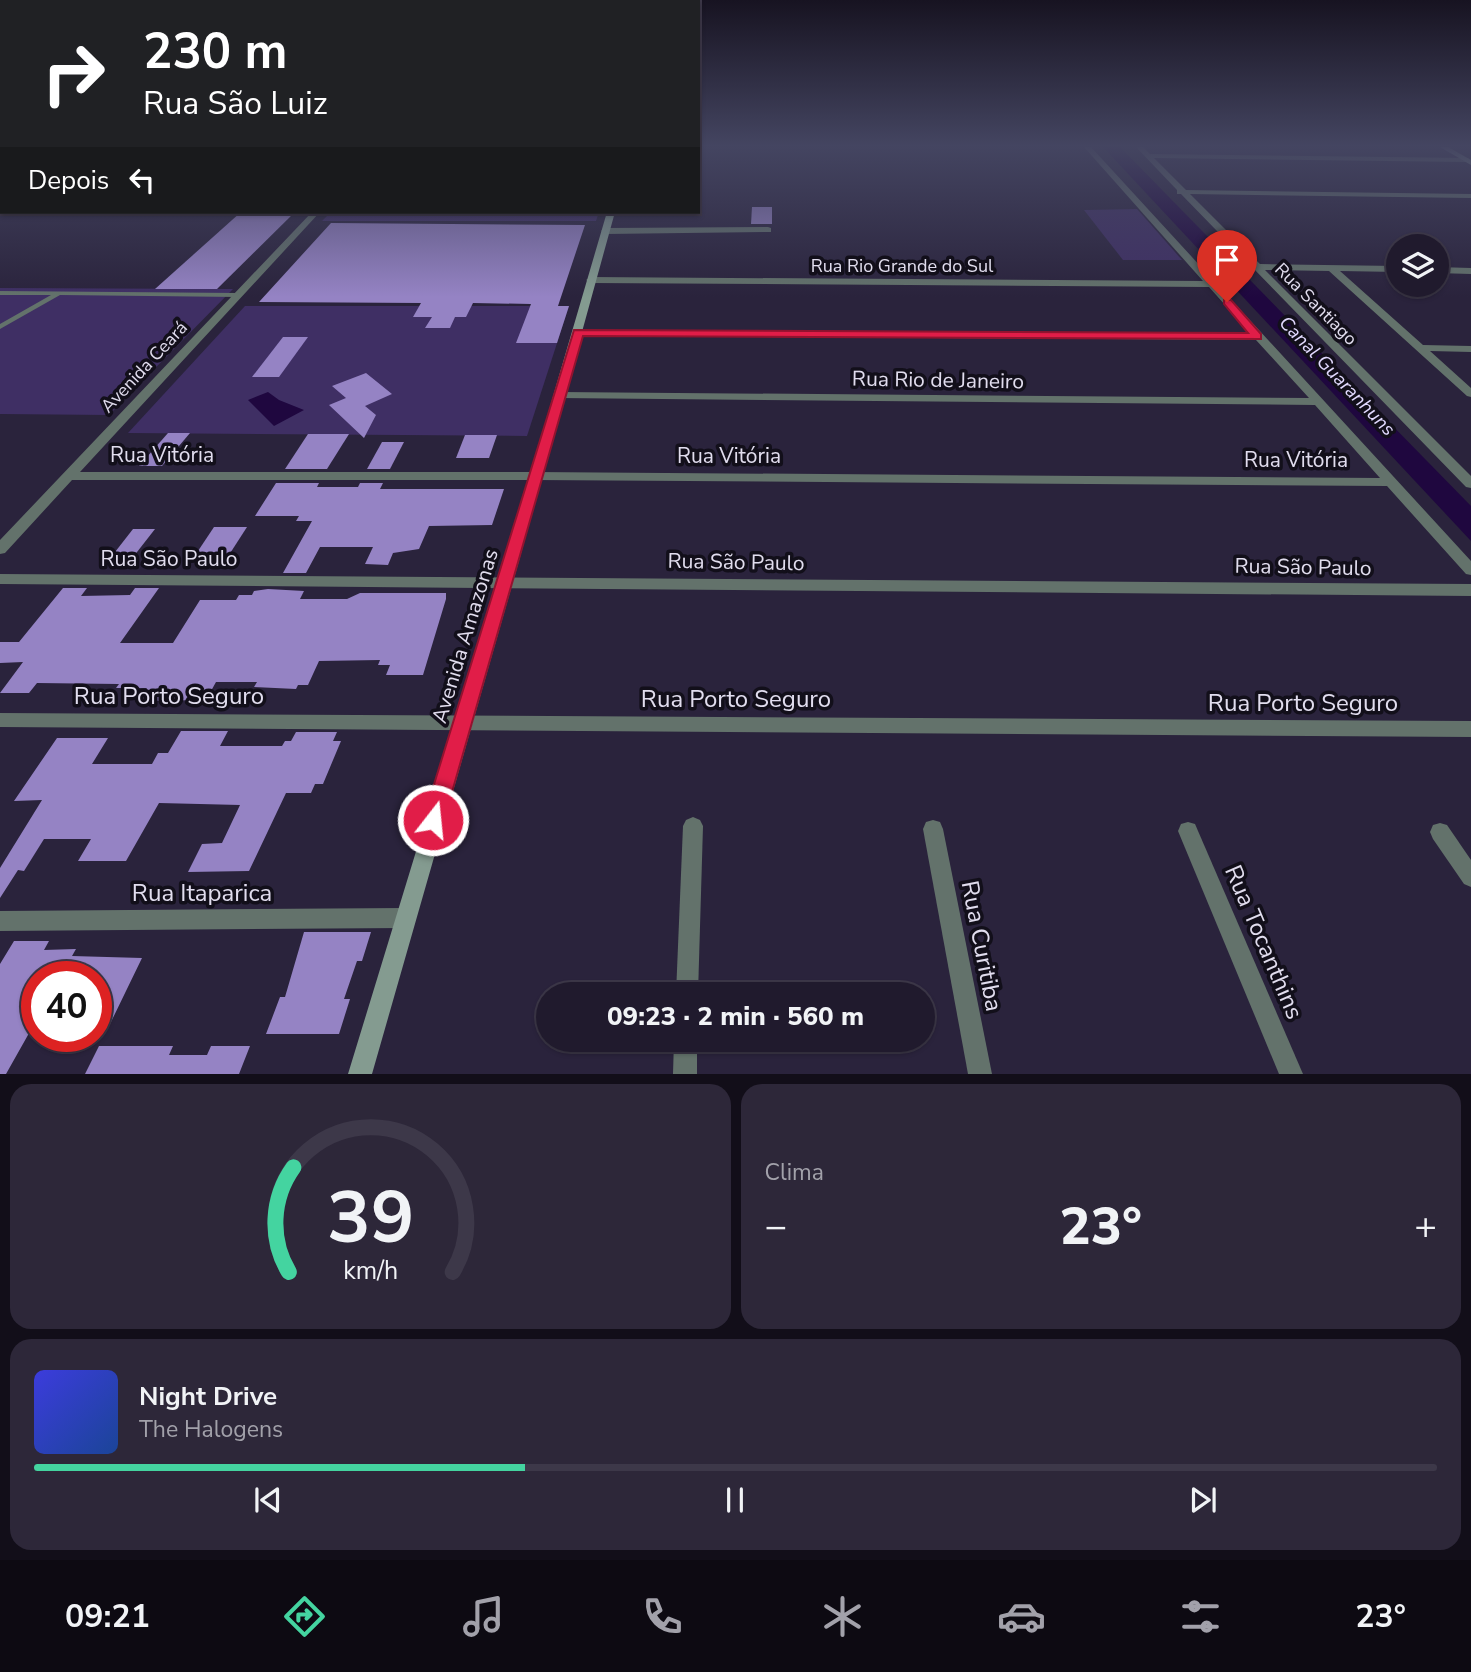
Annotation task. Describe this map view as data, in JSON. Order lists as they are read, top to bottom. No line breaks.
{"streets":{"street":["Rua Rio Grande do Sul","Rua Santiago","Avenida Ceará","Rua Rio de Janeiro","Rua Vitória","Rua São Paulo","Avenida Amazonas","Rua Porto Seguro","Rua Itaparica","Rua Tocanthins","Rua Curitiba"]},"crossings":[["Rua Rio Grande do Sul","Avenida Amazonas"],["Avenida Ceará","Rua Vitória"],["Rua Rio de Janeiro","Avenida Amazonas"],["Rua Vitória","Avenida Amazonas"],["Rua São Paulo","Avenida Amazonas"],["Avenida Amazonas","Rua Porto Seguro"],["Avenida Amazonas","Rua Itaparica"]],"water":["Canal Guaranhuns"],"page":{"turn":["230 m","Rua São Luiz"],"then":"Depois","limit":"40","trip":"09:23 · 2 min · 560 m","tile":"Clima","heat":["−","23°","+"],"song":["Night Drive","The Halogens"],"tabs":["09:21","23°"],"gauge":["39","km/h"]}}
